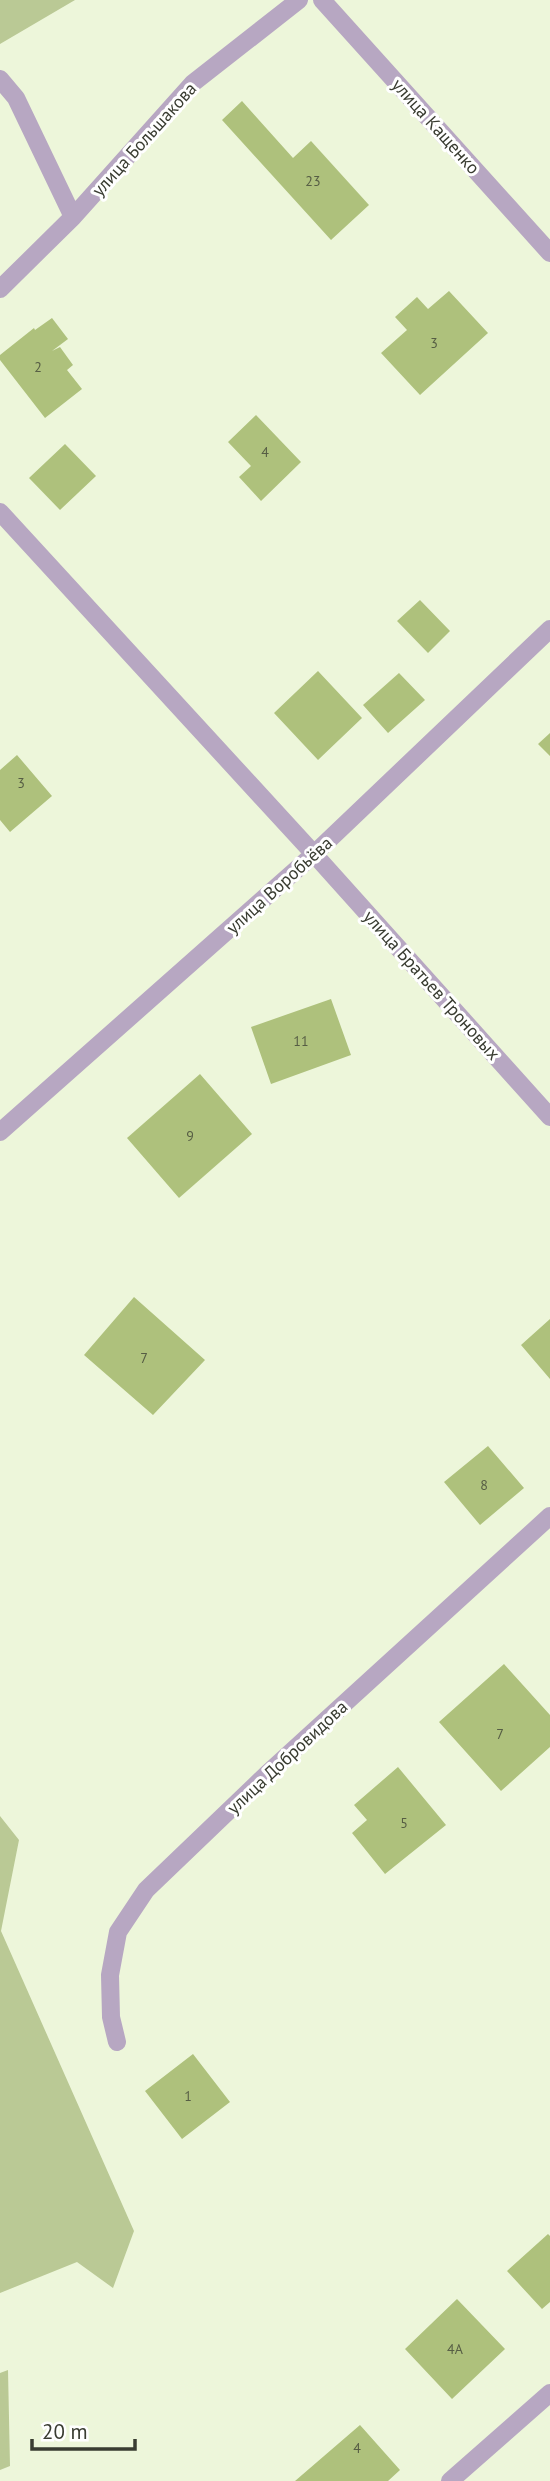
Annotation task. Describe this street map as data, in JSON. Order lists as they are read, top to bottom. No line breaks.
{"streets":{"street":["улица Кащенко","улица Большакова","улица Воробьёва","улица Братьев Троновых","улица Добровидова"]},"crossings":[["улица Воробьёва","улица Братьев Троновых"]],"house_numbers":["23","3","2","4","3","11","9","7","8","7","5","1","4А","4"],"scale_bar":"20 m"}
